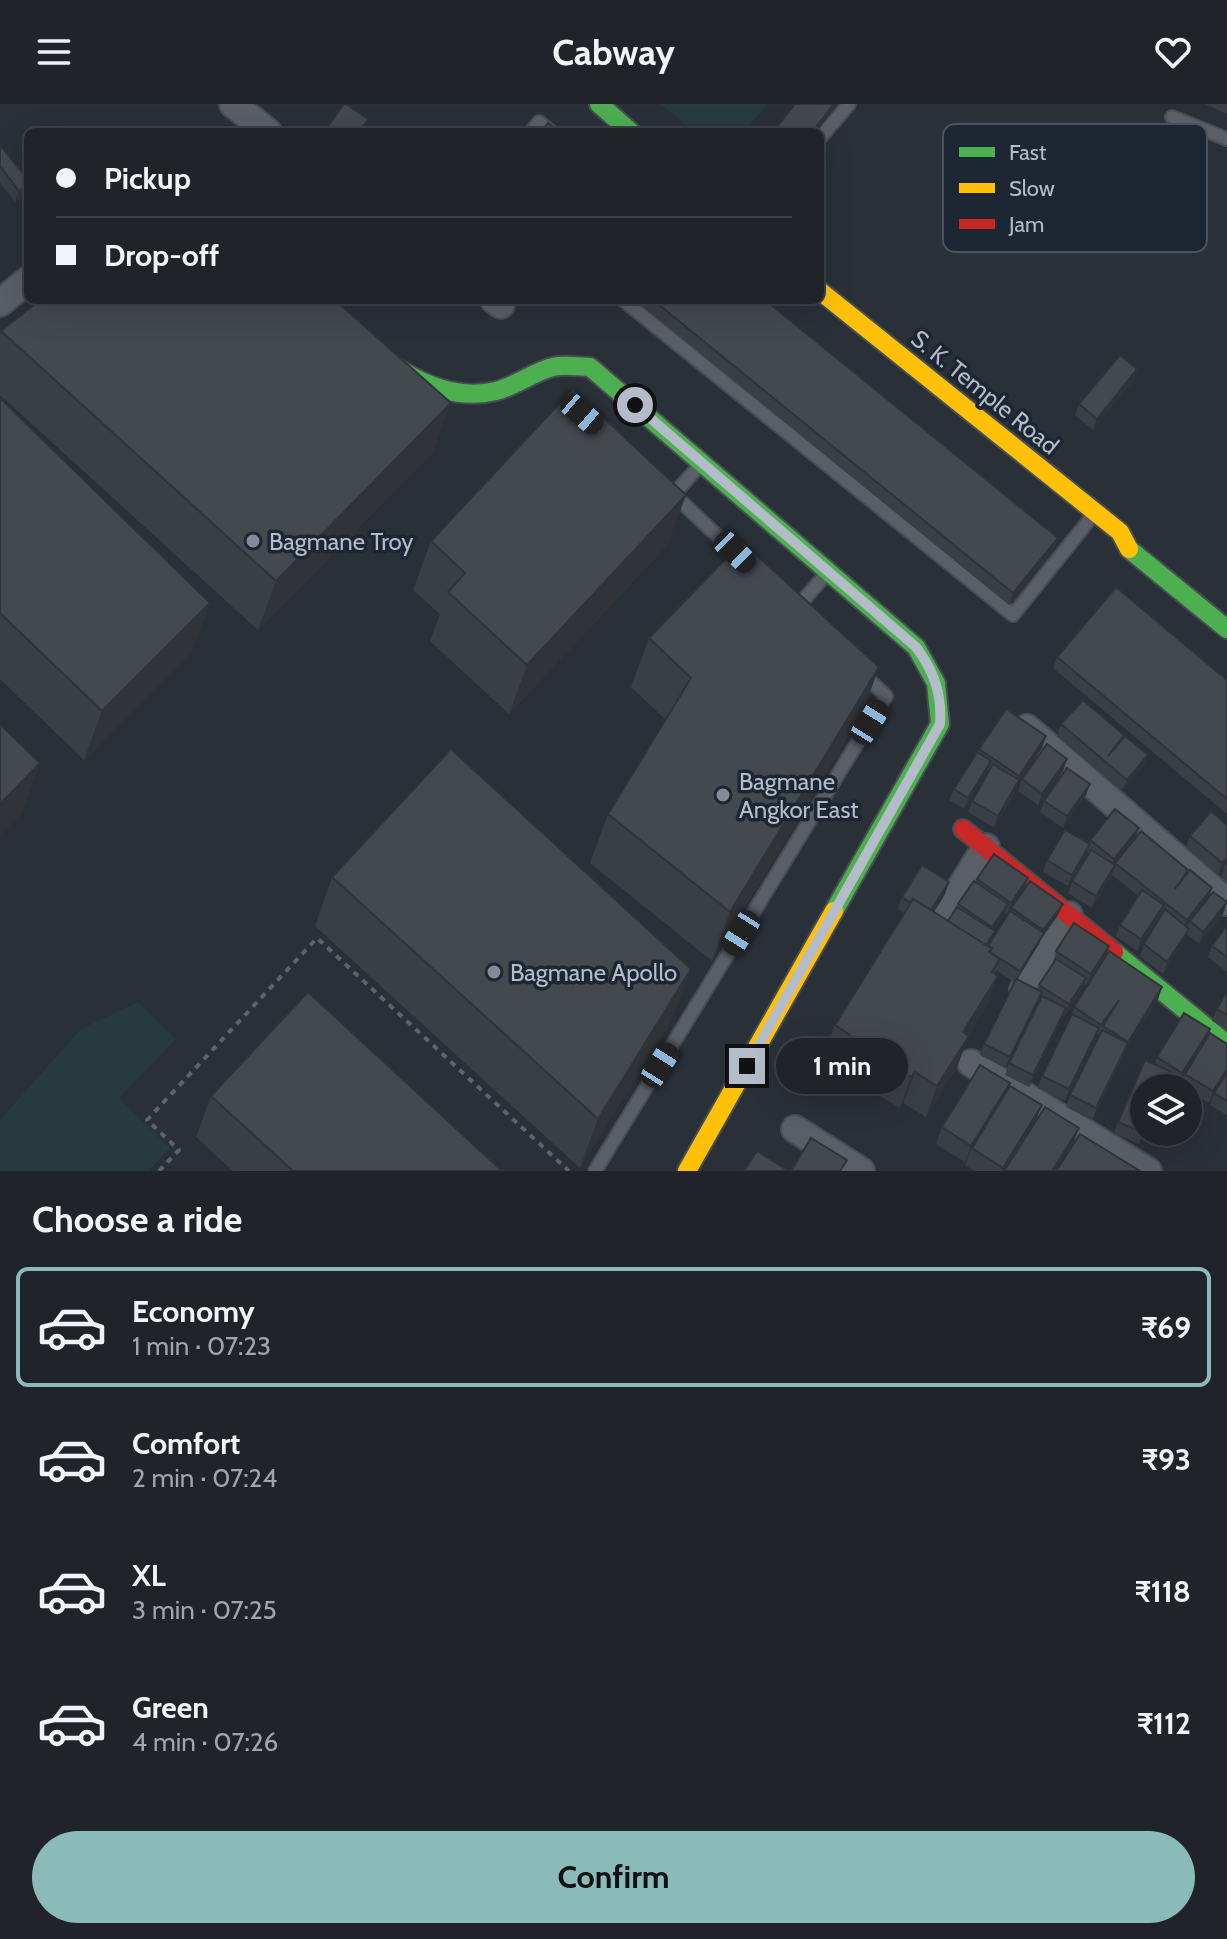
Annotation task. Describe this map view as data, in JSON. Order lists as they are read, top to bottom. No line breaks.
{"streets":{"street":["S. K. Temple Road"]},"places":["Bagmane Troy","Bagmane Angkor East","Bagmane Apollo"],"legend":["Fast","Slow","Jam"],"page":{"header":"Cabway","banner":["Pickup","Drop-off"],"bubble":"1 min","heading":"Choose a ride","list":[{"name":"Economy","note":"1 min · 07:23","value":"₹69"},{"name":"Comfort","note":"2 min · 07:24","value":"₹93"},{"name":"XL","note":"3 min · 07:25","value":"₹118"},{"name":"Green","note":"4 min · 07:26","value":"₹112"}],"buttons":"Confirm"}}
